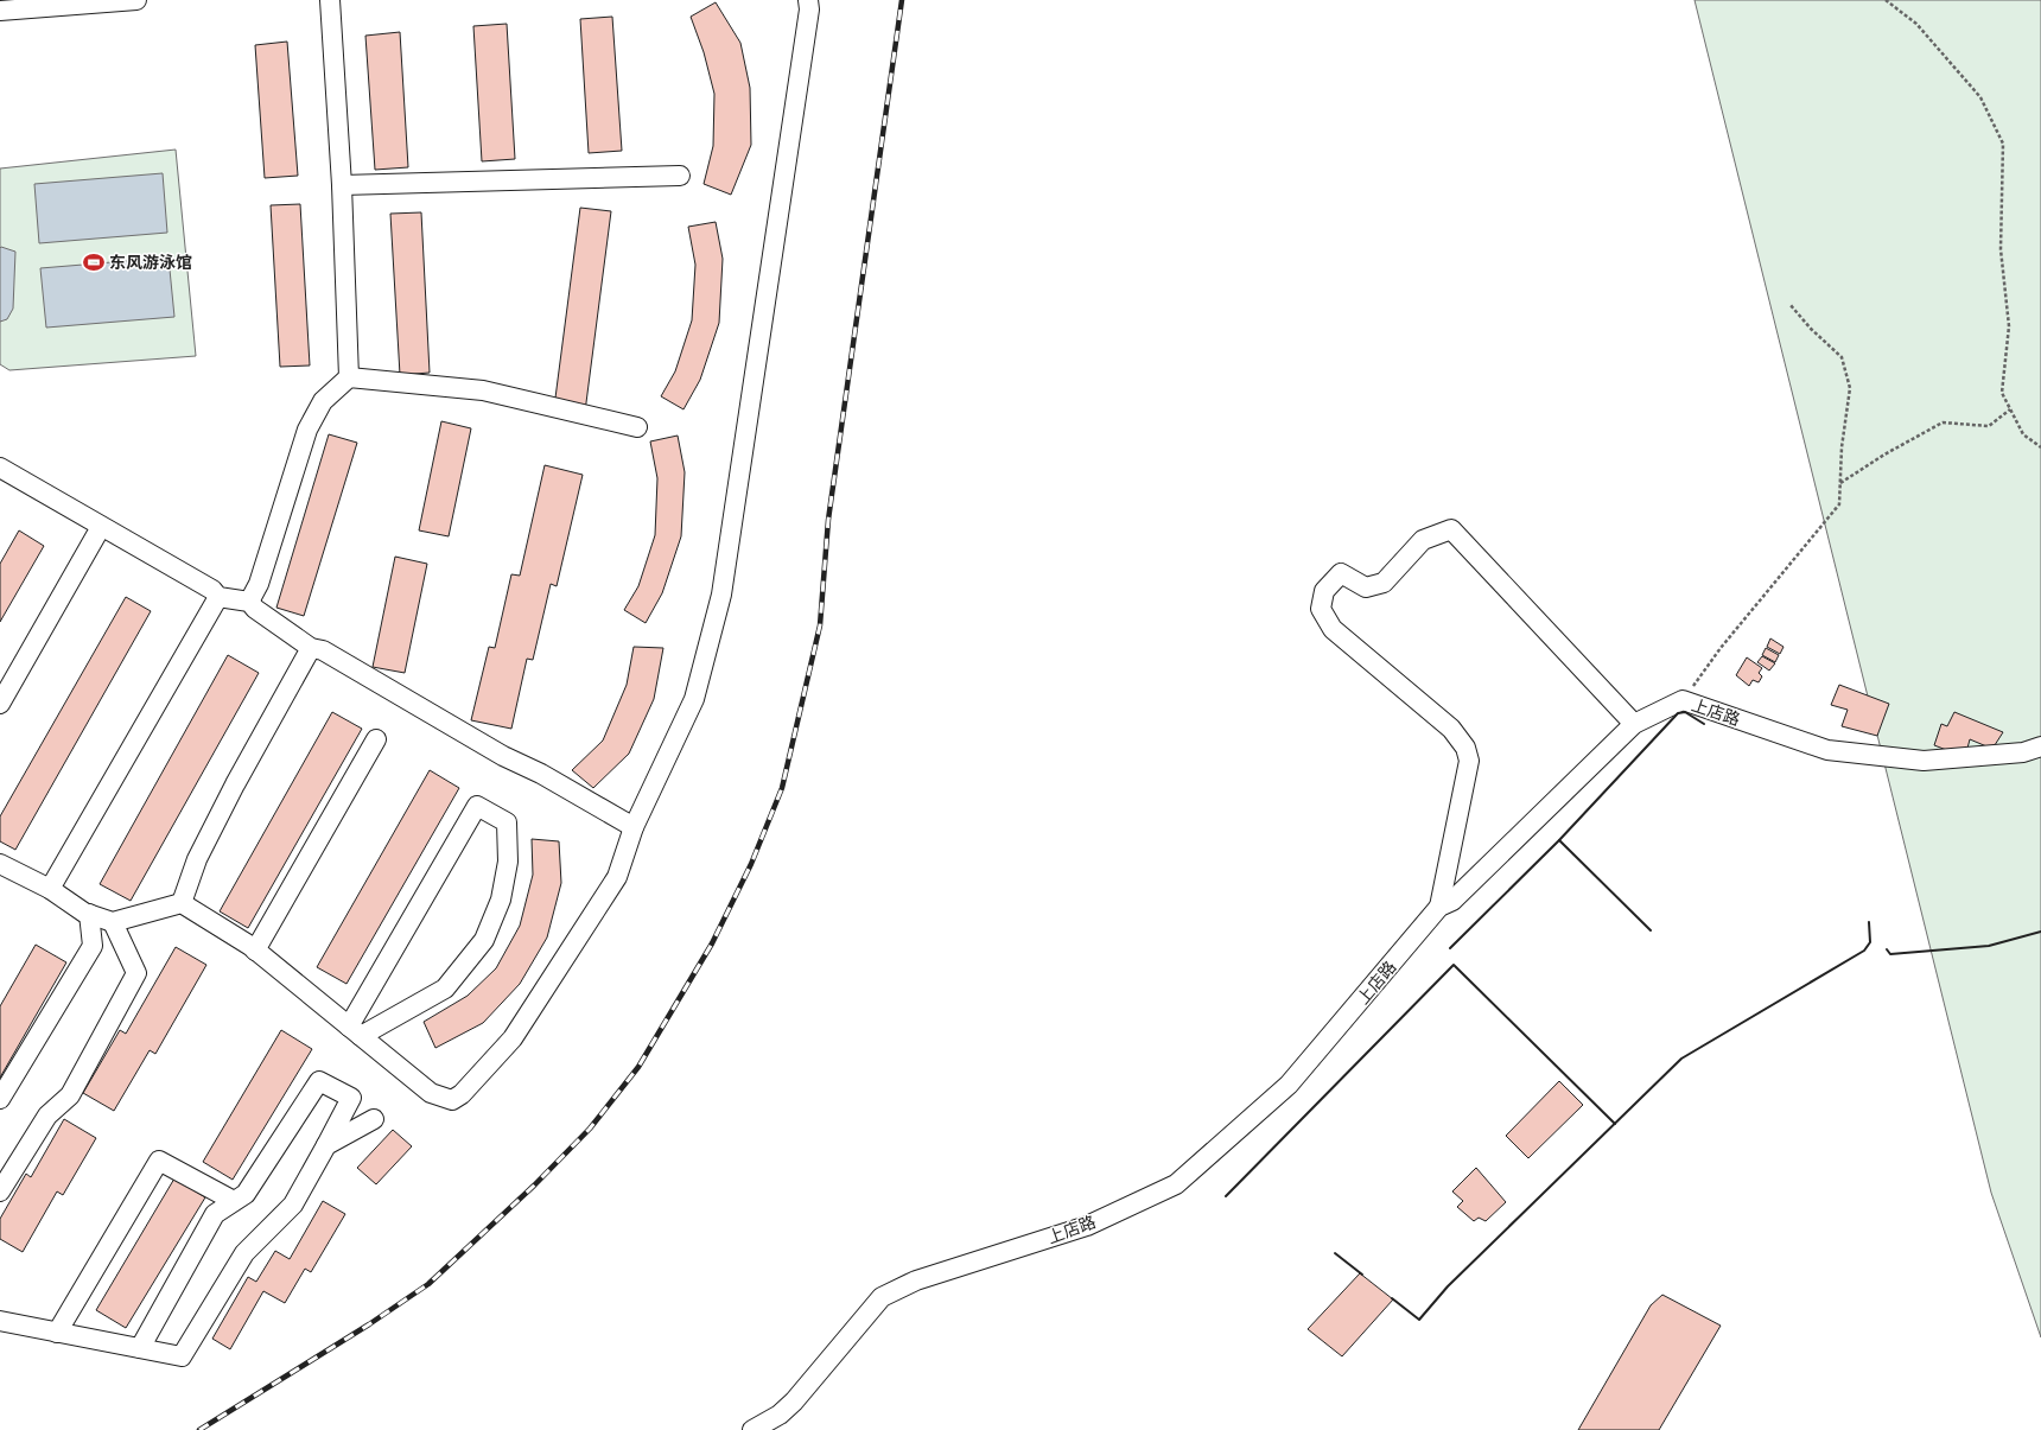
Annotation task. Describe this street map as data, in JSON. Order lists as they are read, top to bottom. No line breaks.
{"streets":{"street":["上店路"]},"places":{"sports":["东风游泳馆"]}}
